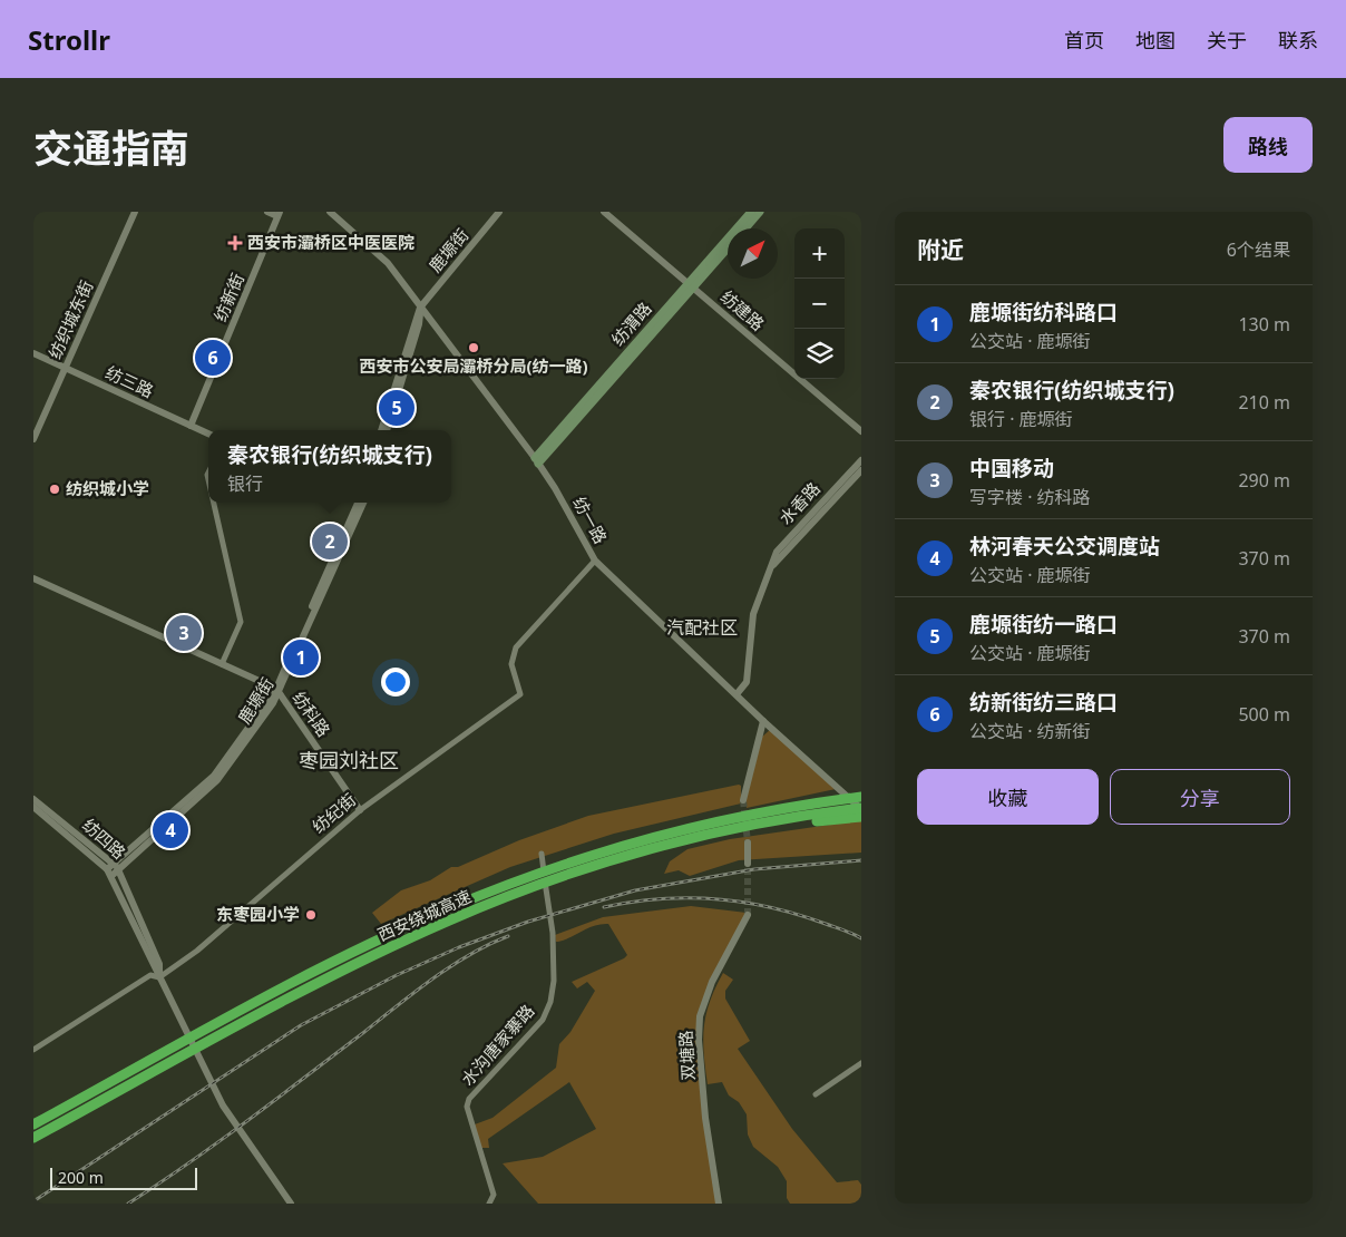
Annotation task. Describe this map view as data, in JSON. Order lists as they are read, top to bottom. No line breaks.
{"streets":{"highway":["西安绕城高速"],"main road":["纺渭路"],"street":["鹿塬街","纺新街","纺建路","纺织城东街","纺三路","水香路","纺一路","纺科路","纺纪街","纺四路","水沟唐家寨路","双塘路"]},"crossings":[["鹿塬街","纺一路"],["鹿塬街","纺科路"],["鹿塬街","纺四路"],["纺新街","纺三路"],["纺建路","纺渭路"],["纺织城东街","纺三路"],["纺渭路","纺一路"],["水香路","纺一路"],["纺一路","纺纪街"],["纺一路","西安绕城高速"],["纺科路","纺纪街"],["纺纪街","纺四路"]],"districts":["汽配社区","枣园刘社区"],"places":{"health":["西安市灞桥区中医医院"],"other":["西安市公安局灞桥分局(纺一路)","纺织城小学","东枣园小学"]},"scale_bar":"200 m","north":"top right","page":{"header":"Strollr","nav":["首页","地图","关于","联系"],"title":"交通指南","buttons":["路线",["收藏","分享"]],"heading":["附近","6个结果"],"map_buttons":["+","−"],"list":[{"mark":"1","name":"鹿塬街纺科路口","note":"公交站 · 鹿塬街","value":"130 m"},{"mark":"2","name":"秦农银行(纺织城支行)","note":"银行 · 鹿塬街","value":"210 m"},{"mark":"3","name":"中国移动","note":"写字楼 · 纺科路","value":"290 m"},{"mark":"4","name":"林河春天公交调度站","note":"公交站 · 鹿塬街","value":"370 m"},{"mark":"5","name":"鹿塬街纺一路口","note":"公交站 · 鹿塬街","value":"370 m"},{"mark":"6","name":"纺新街纺三路口","note":"公交站 · 纺新街","value":"500 m"}],"pins":["6","5","2","3","1","4"],"popup":["秦农银行(纺织城支行)","银行"],"scale":"200 m"}}
